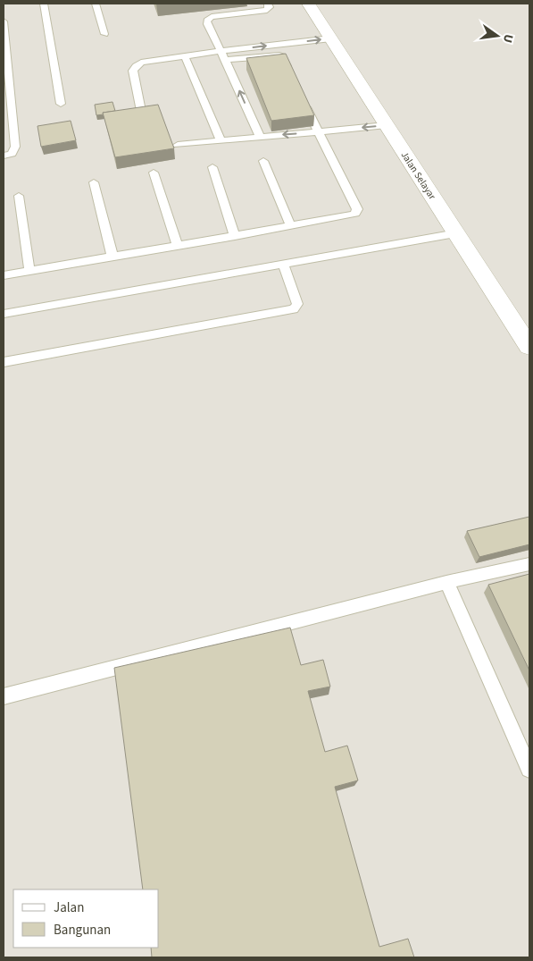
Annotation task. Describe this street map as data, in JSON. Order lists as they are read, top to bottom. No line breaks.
{"streets":{"street":["Jalan Selayar"]},"legend":["Jalan","Bangunan"],"north":"right"}
